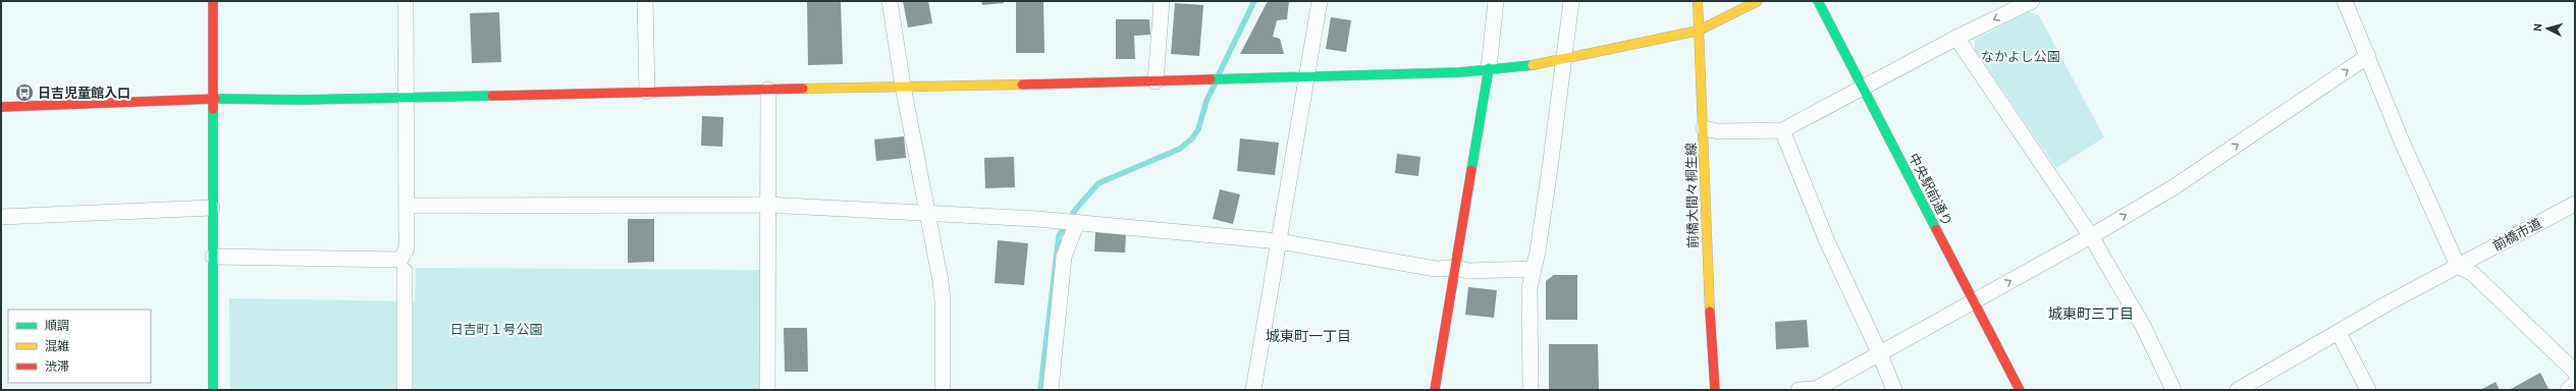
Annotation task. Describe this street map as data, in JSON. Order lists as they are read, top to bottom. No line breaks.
{"streets":{"street":["中央駅前通り","前橋大間々桐生線","前橋市道"]},"districts":["城東町三丁目","城東町一丁目"],"parks":["なかよし公園","日吉町１号公園"],"places":{"bus stop":["日吉児童館入口"]},"legend":["順調","混雑","渋滞"],"north":"left"}
